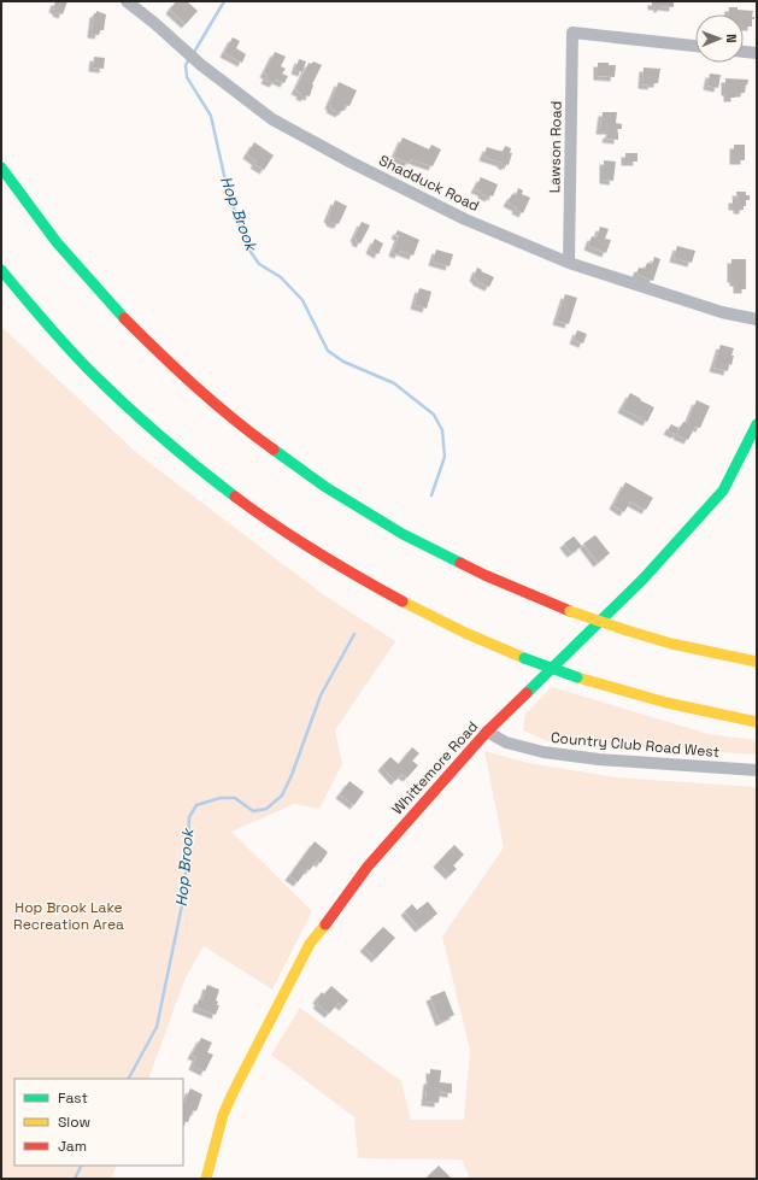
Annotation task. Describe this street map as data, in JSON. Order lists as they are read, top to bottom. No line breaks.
{"streets":{"main road":["Whittemore Road"],"street":["Lawson Road","Shadduck Road","Country Club Road West"]},"crossings":[["Lawson Road","Shadduck Road"],["Country Club Road West","Whittemore Road"]],"water":["Hop Brook"],"parks":["Hop Brook Lake Recreation Area"],"legend":["Fast","Slow","Jam"],"north":"right"}
